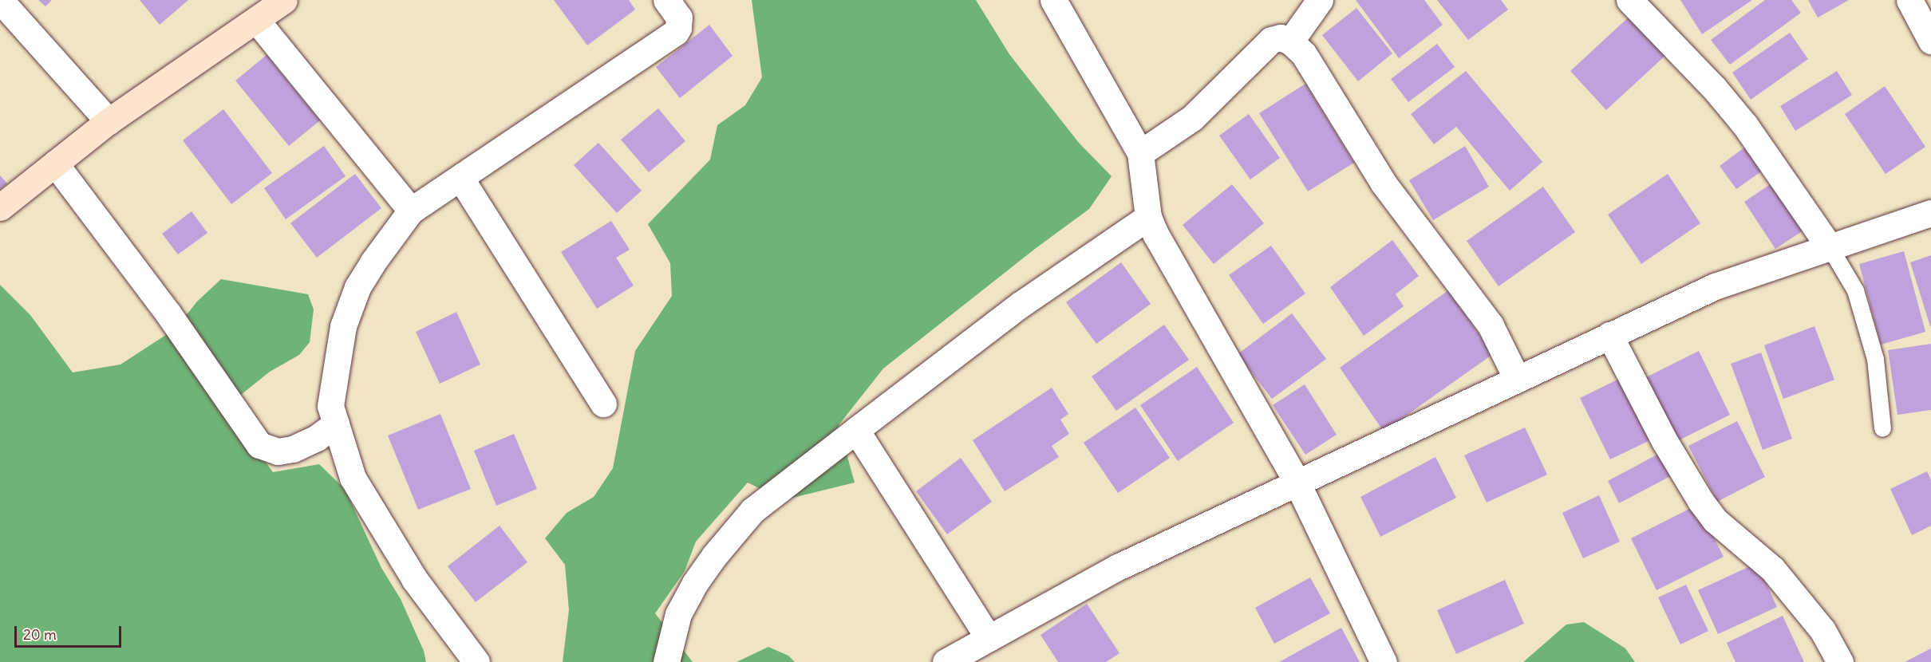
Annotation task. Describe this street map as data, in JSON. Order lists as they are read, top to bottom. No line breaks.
{"scale_bar":"20 m"}
